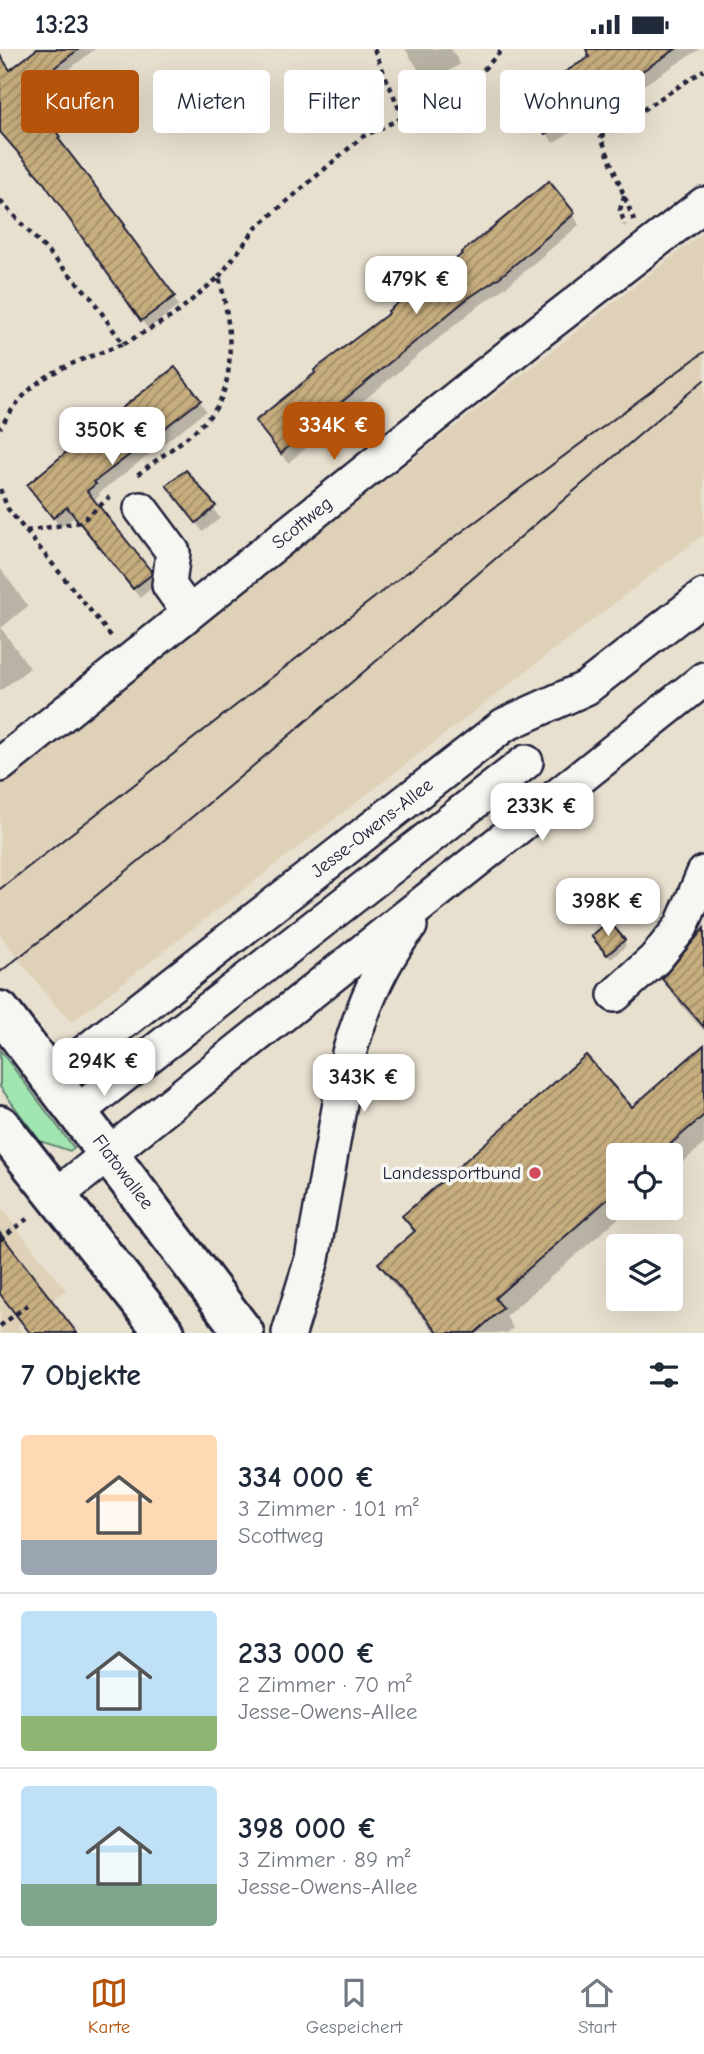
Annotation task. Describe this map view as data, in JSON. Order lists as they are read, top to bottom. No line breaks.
{"streets":{"main road":["Flatowallee"],"street":["Scottweg","Jesse-Owens-Allee"]},"crossings":[["Jesse-Owens-Allee","Flatowallee"]],"places":["Landessportbund"],"page":{"status":"13:23","chip":["Kaufen","Mieten","Filter","Neu","Wohnung"],"price":["479K €","334K €","350K €","233K €","398K €","294K €","343K €"],"heading":"7 Objekte","list":[{"name":"334 000 €","note":"3 Zimmer · 101 m² · Scottweg"},{"name":"233 000 €","note":"2 Zimmer · 70 m² · Jesse-Owens-Allee"},{"name":"398 000 €","note":"3 Zimmer · 89 m² · Jesse-Owens-Allee"}],"tabs":["Karte","Gespeichert","Start"]}}
